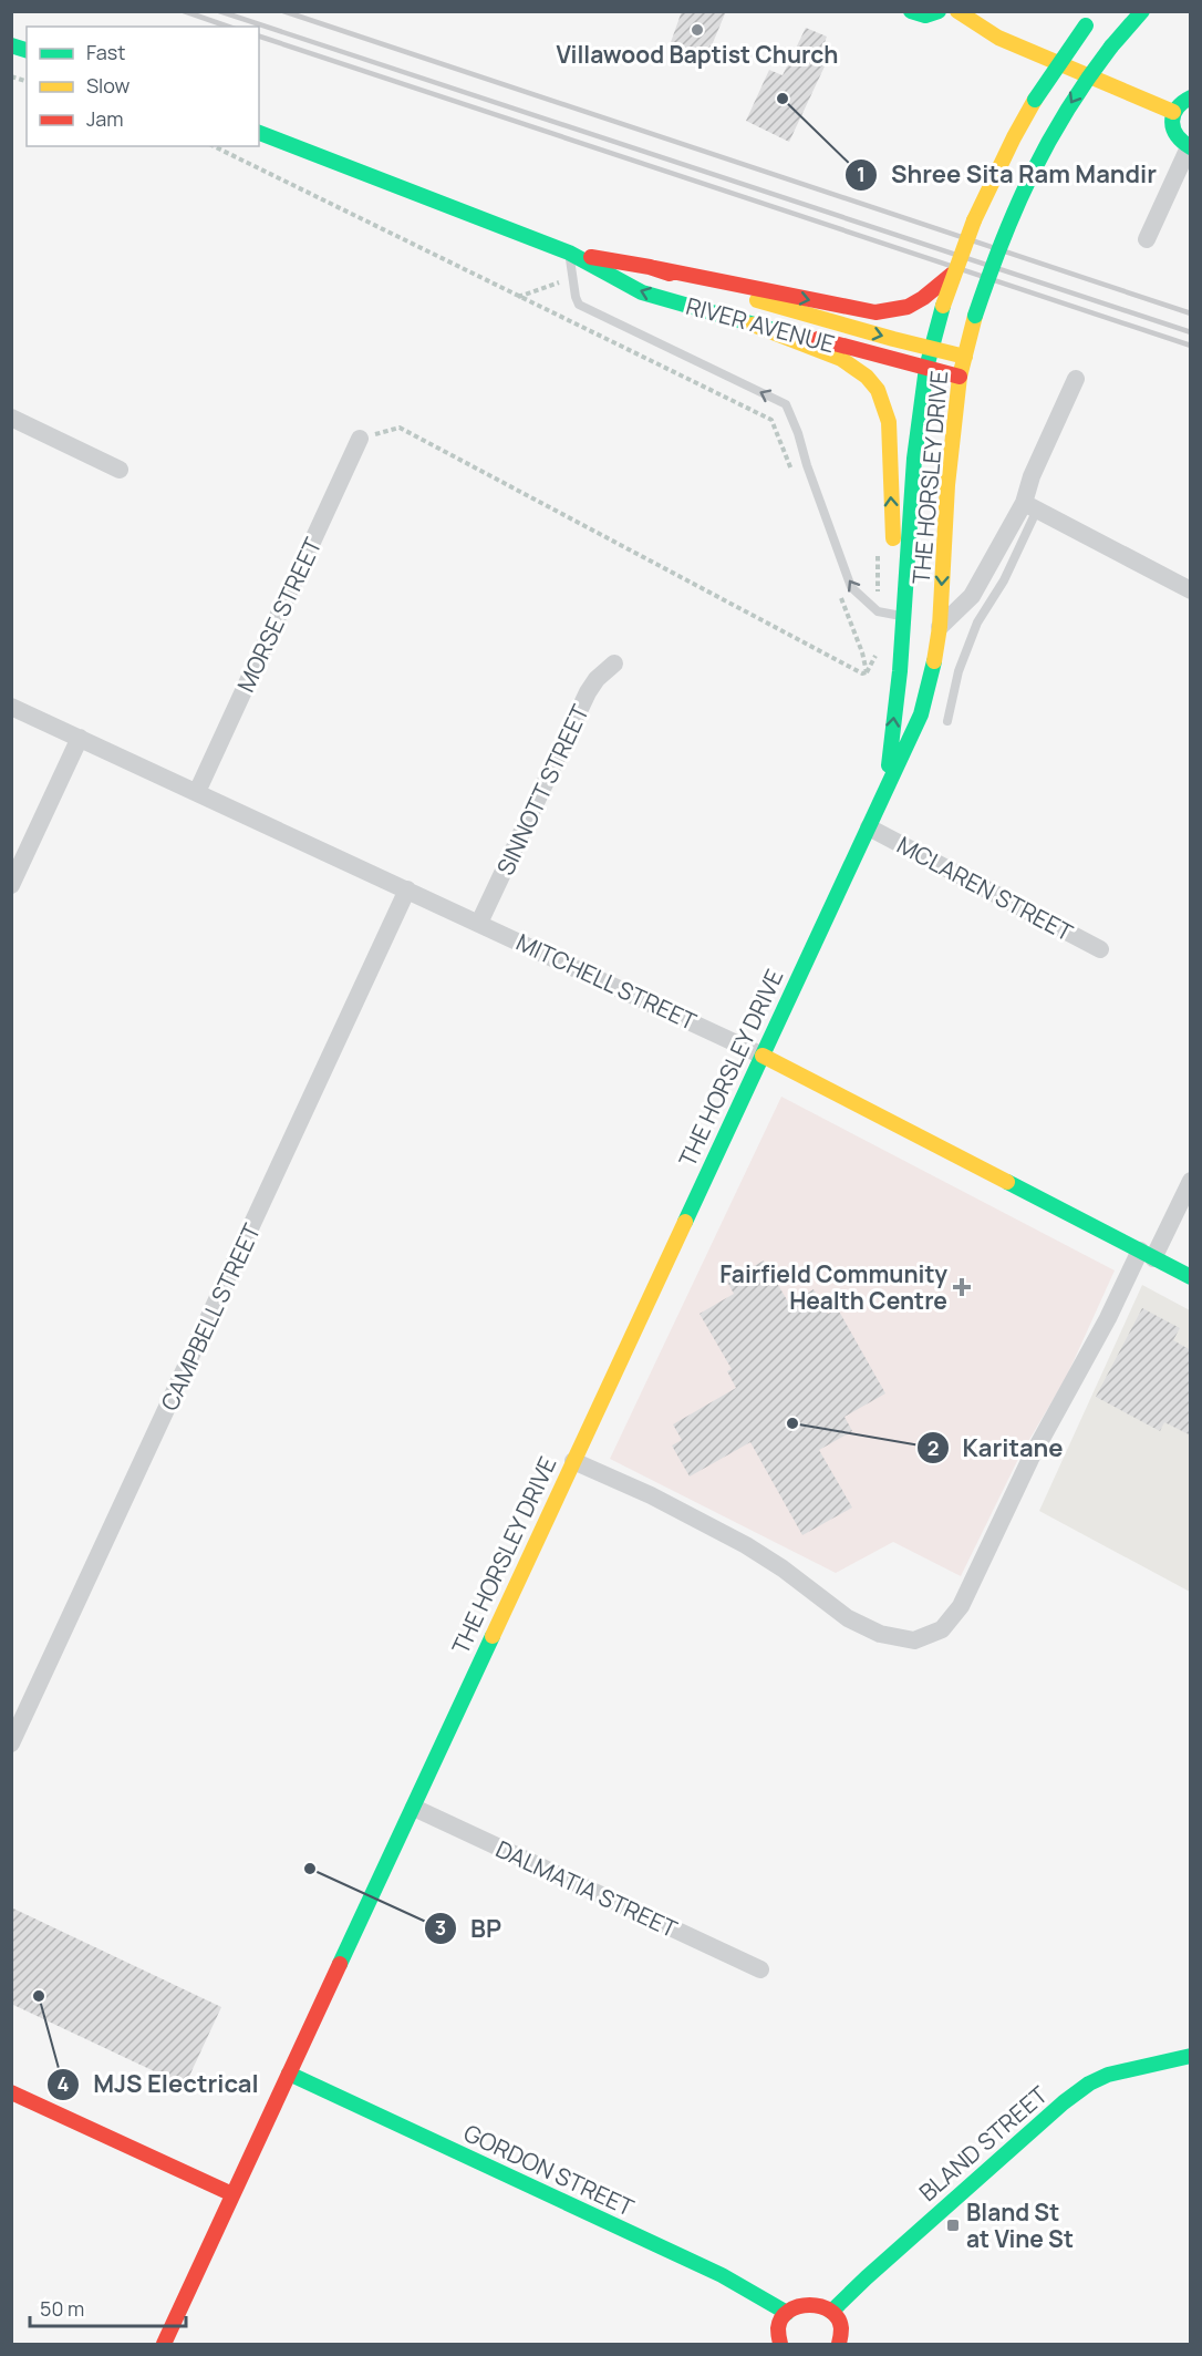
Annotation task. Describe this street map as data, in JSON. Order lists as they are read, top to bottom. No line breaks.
{"streets":{"main road":["RIVER AVENUE","THE HORSLEY DRIVE","MITCHELL STREET","BLAND STREET","GORDON STREET"],"street":["MORSE STREET","SINNOTT STREET","MCLAREN STREET","CAMPBELL STREET","DALMATIA STREET"]},"crossings":[["RIVER AVENUE","THE HORSLEY DRIVE"],["THE HORSLEY DRIVE","MCLAREN STREET"],["THE HORSLEY DRIVE","MITCHELL STREET"],["THE HORSLEY DRIVE","DALMATIA STREET"],["THE HORSLEY DRIVE","GORDON STREET"],["MORSE STREET","MITCHELL STREET"],["SINNOTT STREET","MITCHELL STREET"],["MITCHELL STREET","CAMPBELL STREET"]],"places":{"other":["Villawood Baptist Church","Shree Sita Ram Mandir","Karitane","BP","MJS Electrical"],"health":["Fairfield Community Health Centre"],"transit":["Bland St at Vine St"]},"legend":["Fast","Slow","Jam"],"scale_bar":"50 m"}
